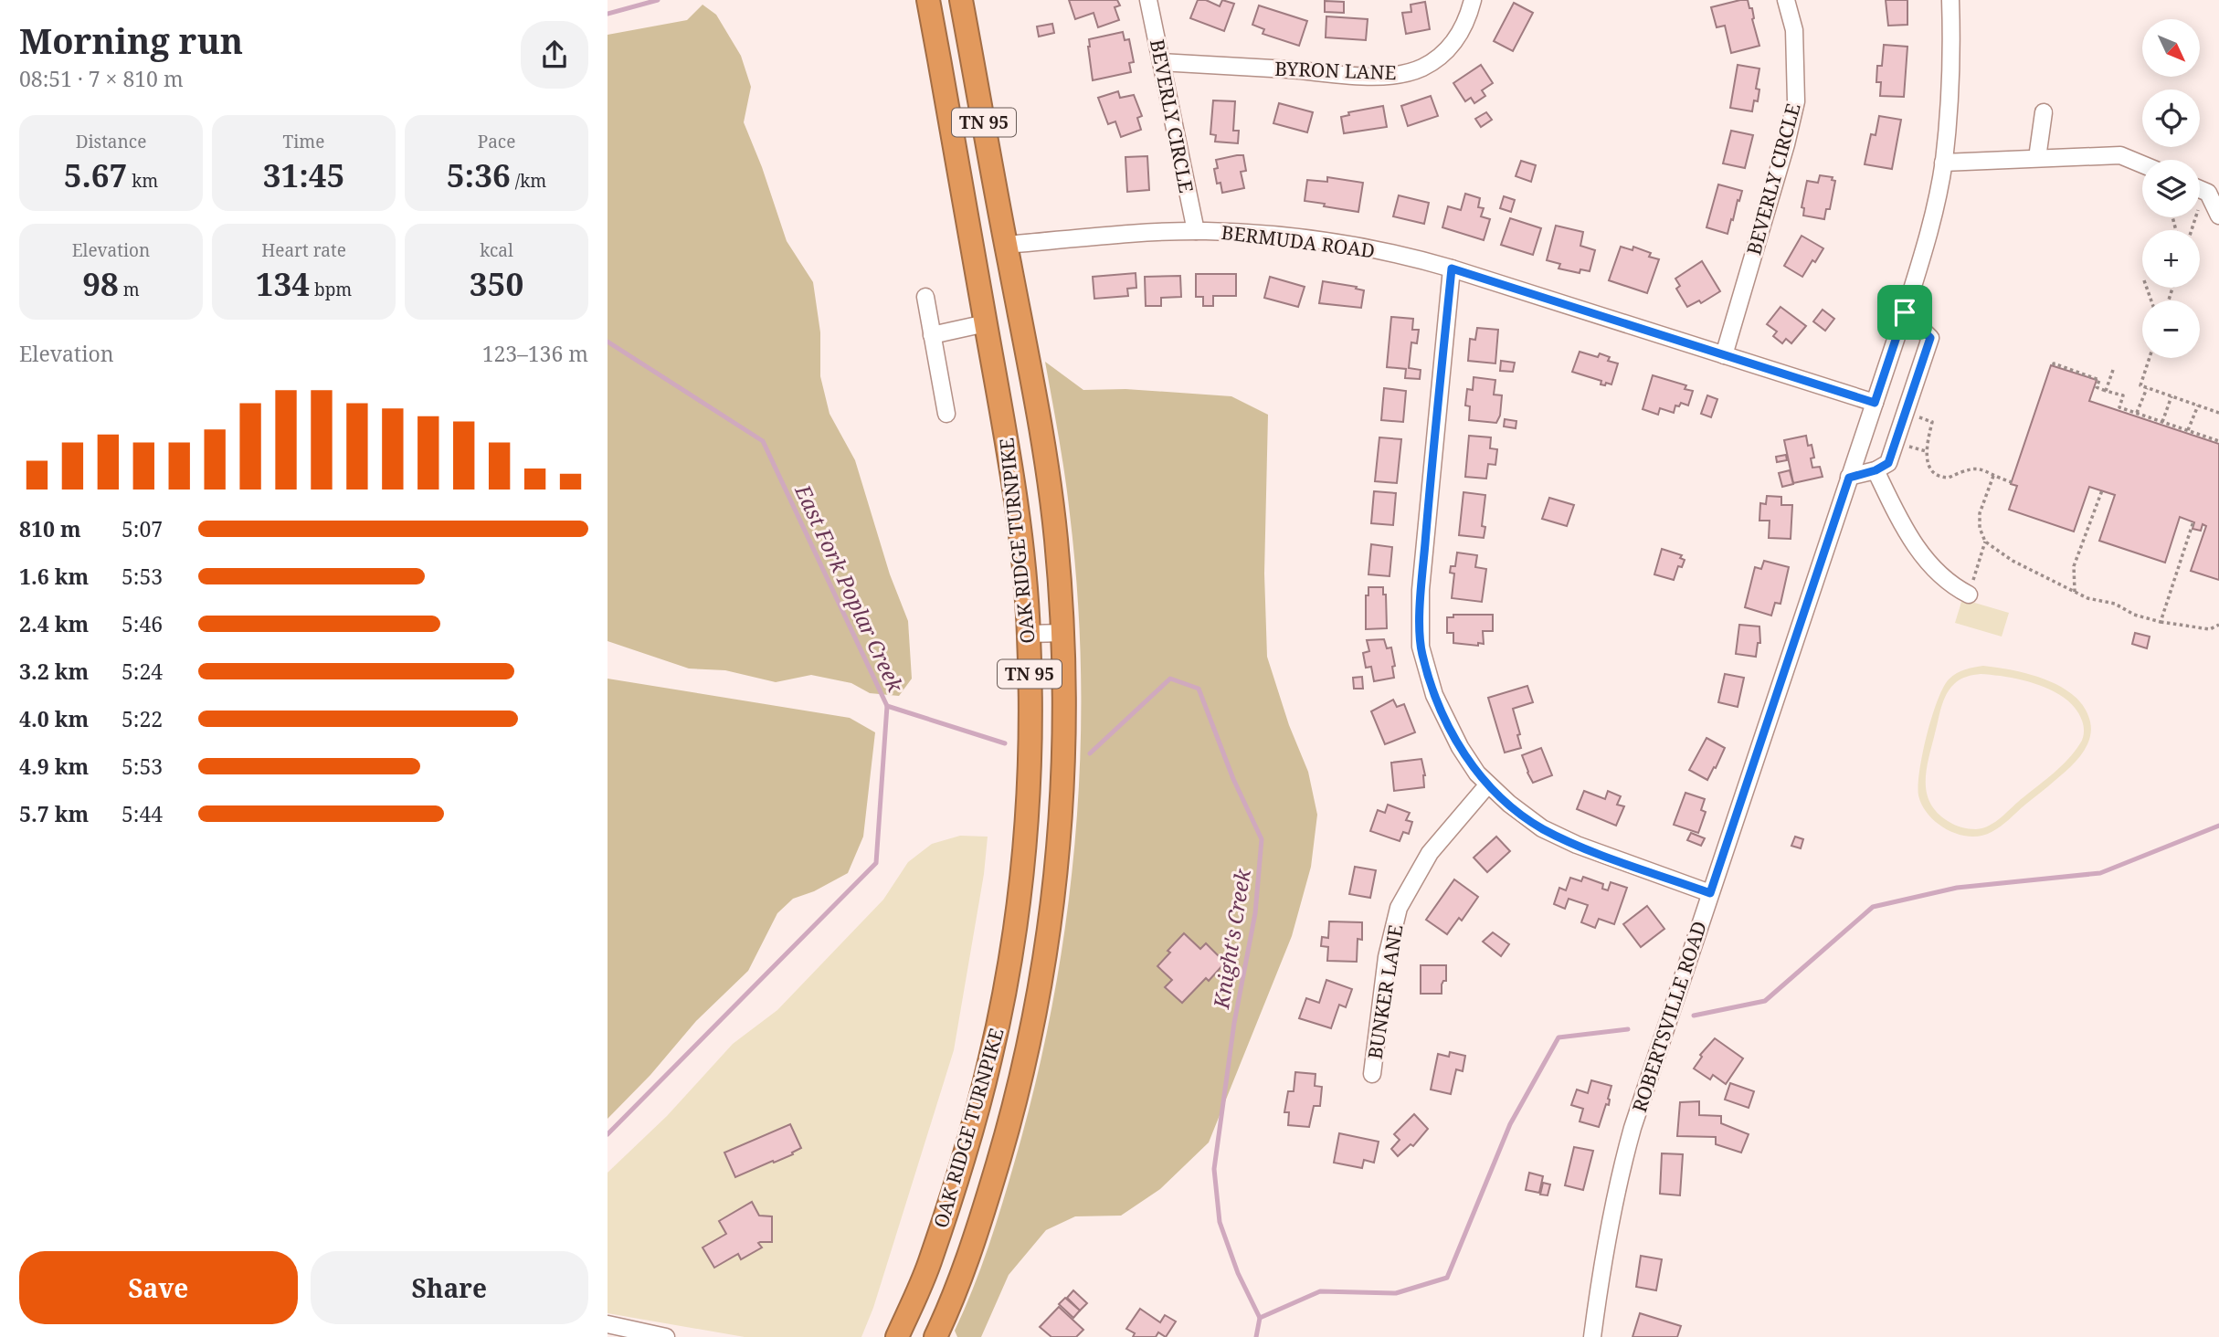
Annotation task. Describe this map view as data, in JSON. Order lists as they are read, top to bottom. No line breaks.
{"streets":{"highway":["TN 95","OAK RIDGE TURNPIKE"],"street":["BYRON LANE","BEVERLY CIRCLE","BERMUDA ROAD","BUNKER LANE","ROBERTSVILLE ROAD"]},"crossings":[["BYRON LANE","BEVERLY CIRCLE"],["BEVERLY CIRCLE","BERMUDA ROAD"],["BERMUDA ROAD","OAK RIDGE TURNPIKE"],["BERMUDA ROAD","ROBERTSVILLE ROAD"]],"water":["East Fork Poplar Creek","Knight's Creek"],"north":"bottom right","page":{"heading":["Morning run","08:51 · 7 × 810 m"],"map_buttons":["+","−"],"stats":[["Distance","5.67 km"],["Time","31:45"],["Pace","5:36 /km"],["Elevation","98 m"],["Heart rate","134 bpm"],["kcal","350"]],"chart":["Elevation","123–136 m"],"list":[{"name":"810 m","note":"5:07"},{"name":"1.6 km","note":"5:53"},{"name":"2.4 km","note":"5:46"},{"name":"3.2 km","note":"5:24"},{"name":"4.0 km","note":"5:22"},{"name":"4.9 km","note":"5:53"},{"name":"5.7 km","note":"5:44"}],"buttons":["Save","Share"]}}
